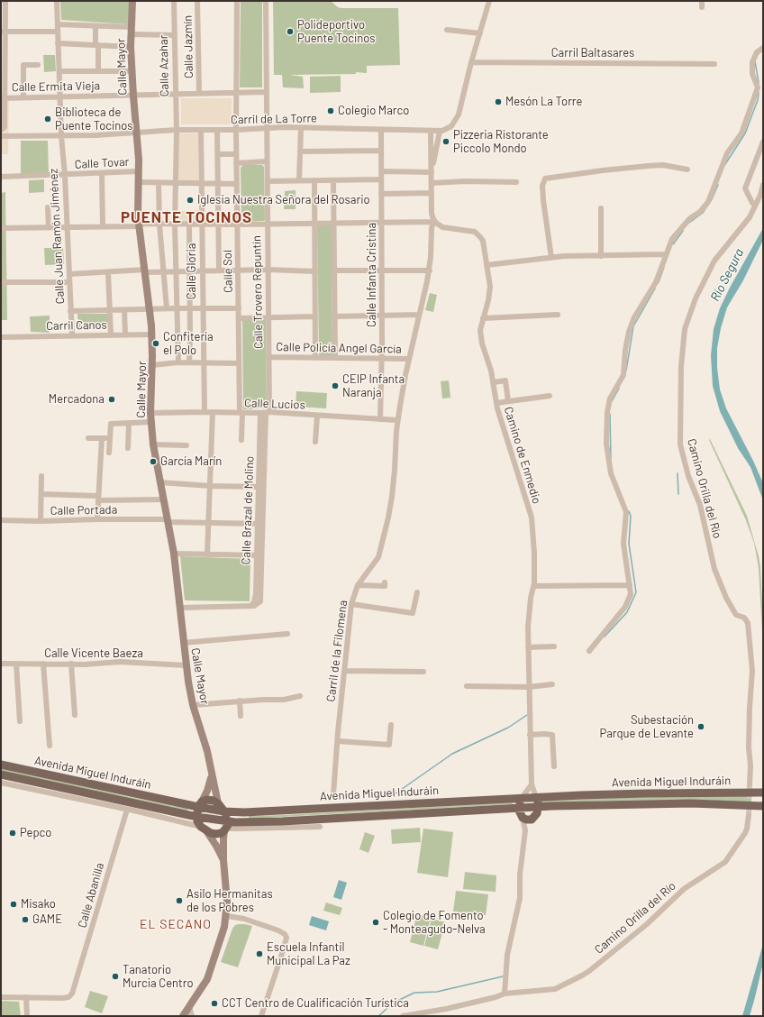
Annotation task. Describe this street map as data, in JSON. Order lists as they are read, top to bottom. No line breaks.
{"streets":{"main road":["Calle Mayor","Avenida Miguel Induráin"],"street":["Calle Jazmín","Carril Baltasares","Calle Azahar","Calle Ermita Vieja","Carril de La Torre","Calle Tovar","Calle Juan Ramón Jiménez","Calle Gloria","Calle Sol","Calle Infanta Cristina","Calle Trovero Repuntín","Carril Canos","Calle Policía Angel García","Calle Lucios","Camino de Enmedio","Camino Orilla del Río","Calle Portada","Carril de la Filomena","Calle Vicente Baeza","Calle Abanilla"]},"crossings":[["Calle Jazmín","Calle Ermita Vieja"],["Calle Azahar","Calle Ermita Vieja"],["Calle Azahar","Carril de La Torre"],["Calle Mayor","Calle Ermita Vieja"],["Calle Mayor","Carril de La Torre"],["Calle Mayor","Calle Tovar"],["Calle Mayor","Calle Trovero Repuntín"],["Calle Mayor","Carril Canos"],["Calle Mayor","Calle Lucios"],["Calle Mayor","Calle Portada"],["Calle Mayor","Calle Vicente Baeza"],["Calle Mayor","Avenida Miguel Induráin"],["Calle Ermita Vieja","Calle Juan Ramón Jiménez"],["Calle Ermita Vieja","Calle Sol"],["Calle Ermita Vieja","Calle Trovero Repuntín"],["Carril de La Torre","Calle Juan Ramón Jiménez"],["Carril de La Torre","Calle Gloria"],["Carril de La Torre","Calle Sol"],["Carril de La Torre","Calle Infanta Cristina"],["Carril de La Torre","Calle Trovero Repuntín"],["Calle Tovar","Calle Juan Ramón Jiménez"],["Calle Juan Ramón Jiménez","Carril Canos"],["Calle Gloria","Calle Lucios"],["Calle Sol","Calle Lucios"],["Calle Infanta Cristina","Calle Policía Angel García"],["Calle Infanta Cristina","Calle Lucios"],["Calle Trovero Repuntín","Calle Policía Angel García"],["Calle Trovero Repuntín","Calle Lucios"],["Calle Trovero Repuntín","Calle Portada"],["Calle Policía Angel García","Carril de la Filomena"],["Calle Lucios","Carril de la Filomena"],["Camino de Enmedio","Carril de la Filomena"],["Camino de Enmedio","Avenida Miguel Induráin"]],"districts":["PUENTE TOCINOS","EL SECANO"],"water":["Río Segura"],"places":["Polideportivo Puente Tocinos","Mesón La Torre","Colegio Marco","Biblioteca de Puente Tocinos","Pizzeria Ristorante Piccolo Mondo","Iglesia Nuestra Señora del Rosario","Confitería el Polo","CEIP Infanta Naranja","Mercadona","García Marín","Subestación Parque de Levante","Pepco","Asilo Hermanitas de los Pobres","Misako","GAME","Colegio de Fomento - Monteagudo-Nelva","Escuela Infantil Municipal La Paz","Tanatorio Murcia Centro","CCT Centro de Cualificación Turística"]}
